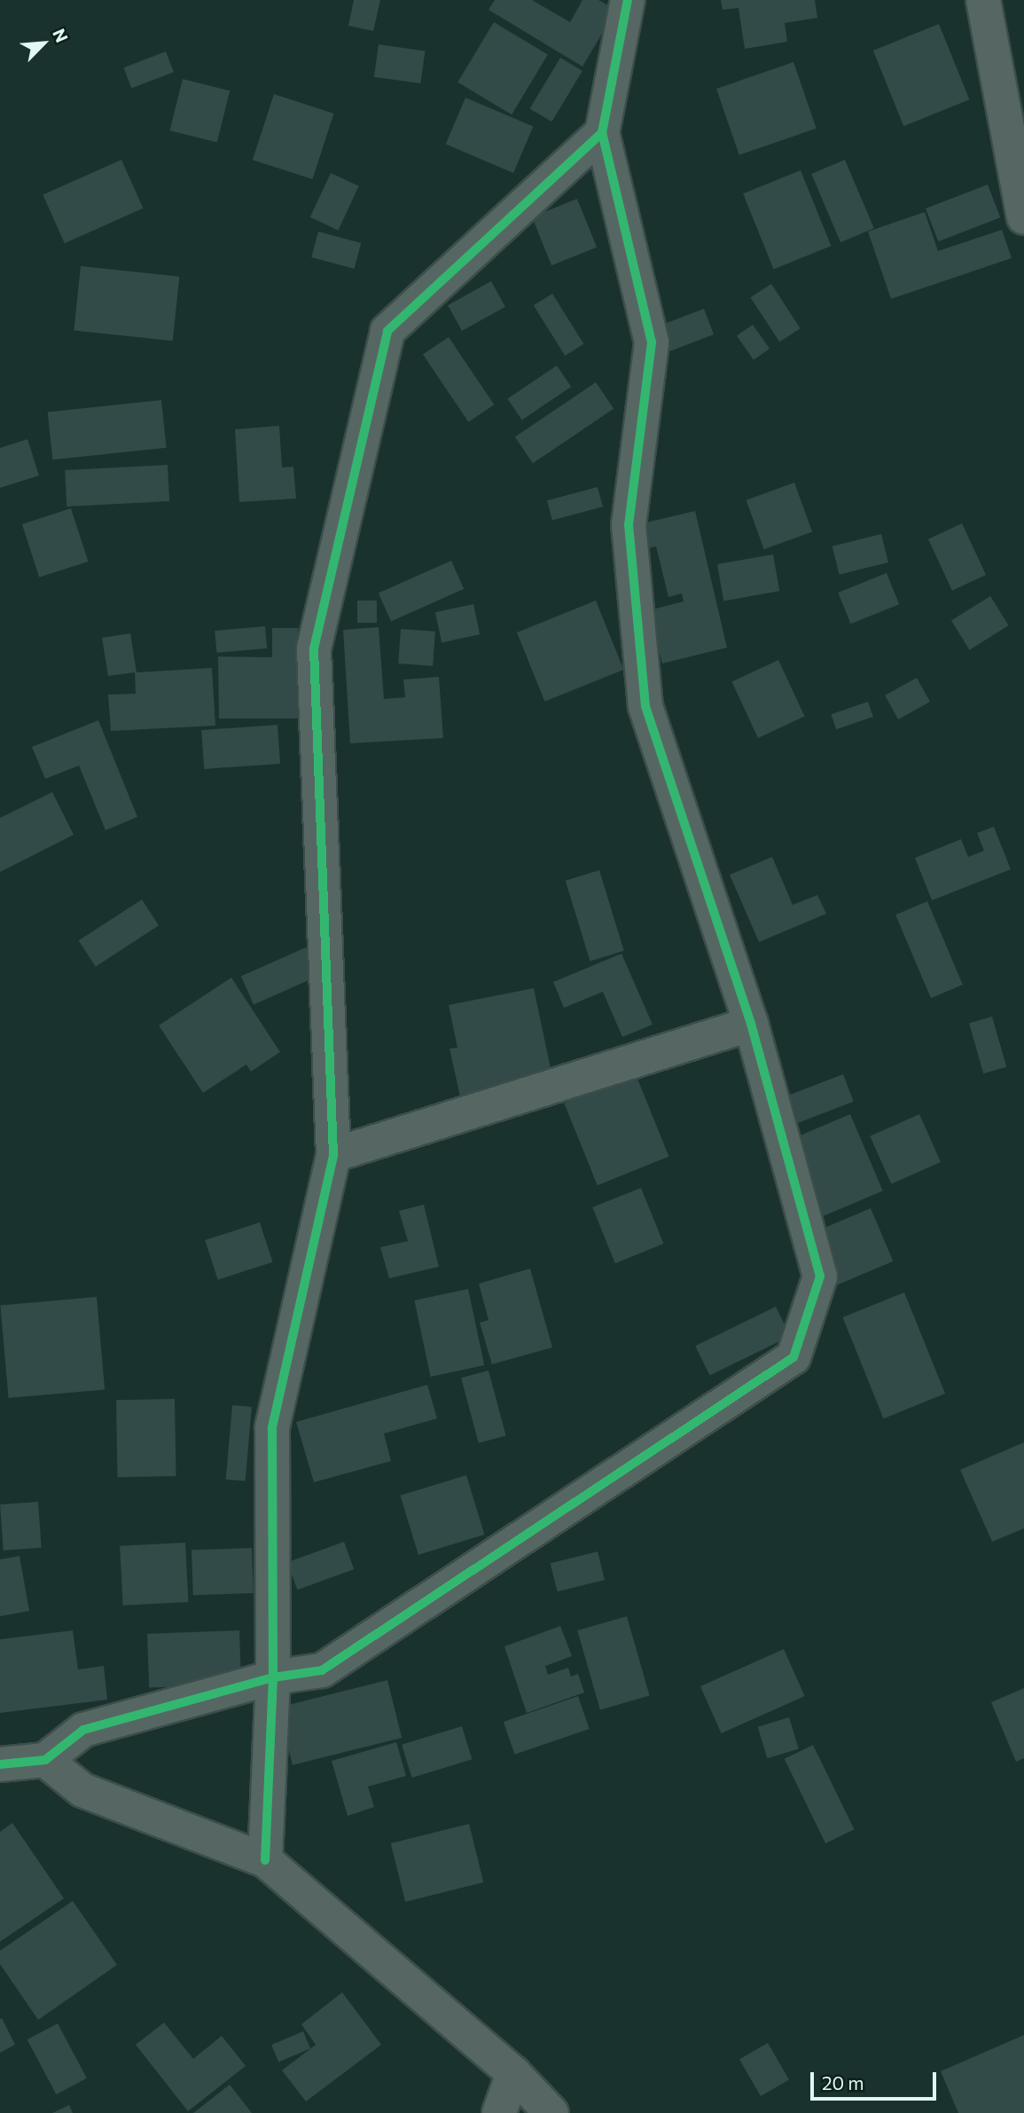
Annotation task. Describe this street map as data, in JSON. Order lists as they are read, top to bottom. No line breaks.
{"scale_bar":"20 m","north":"top right"}
